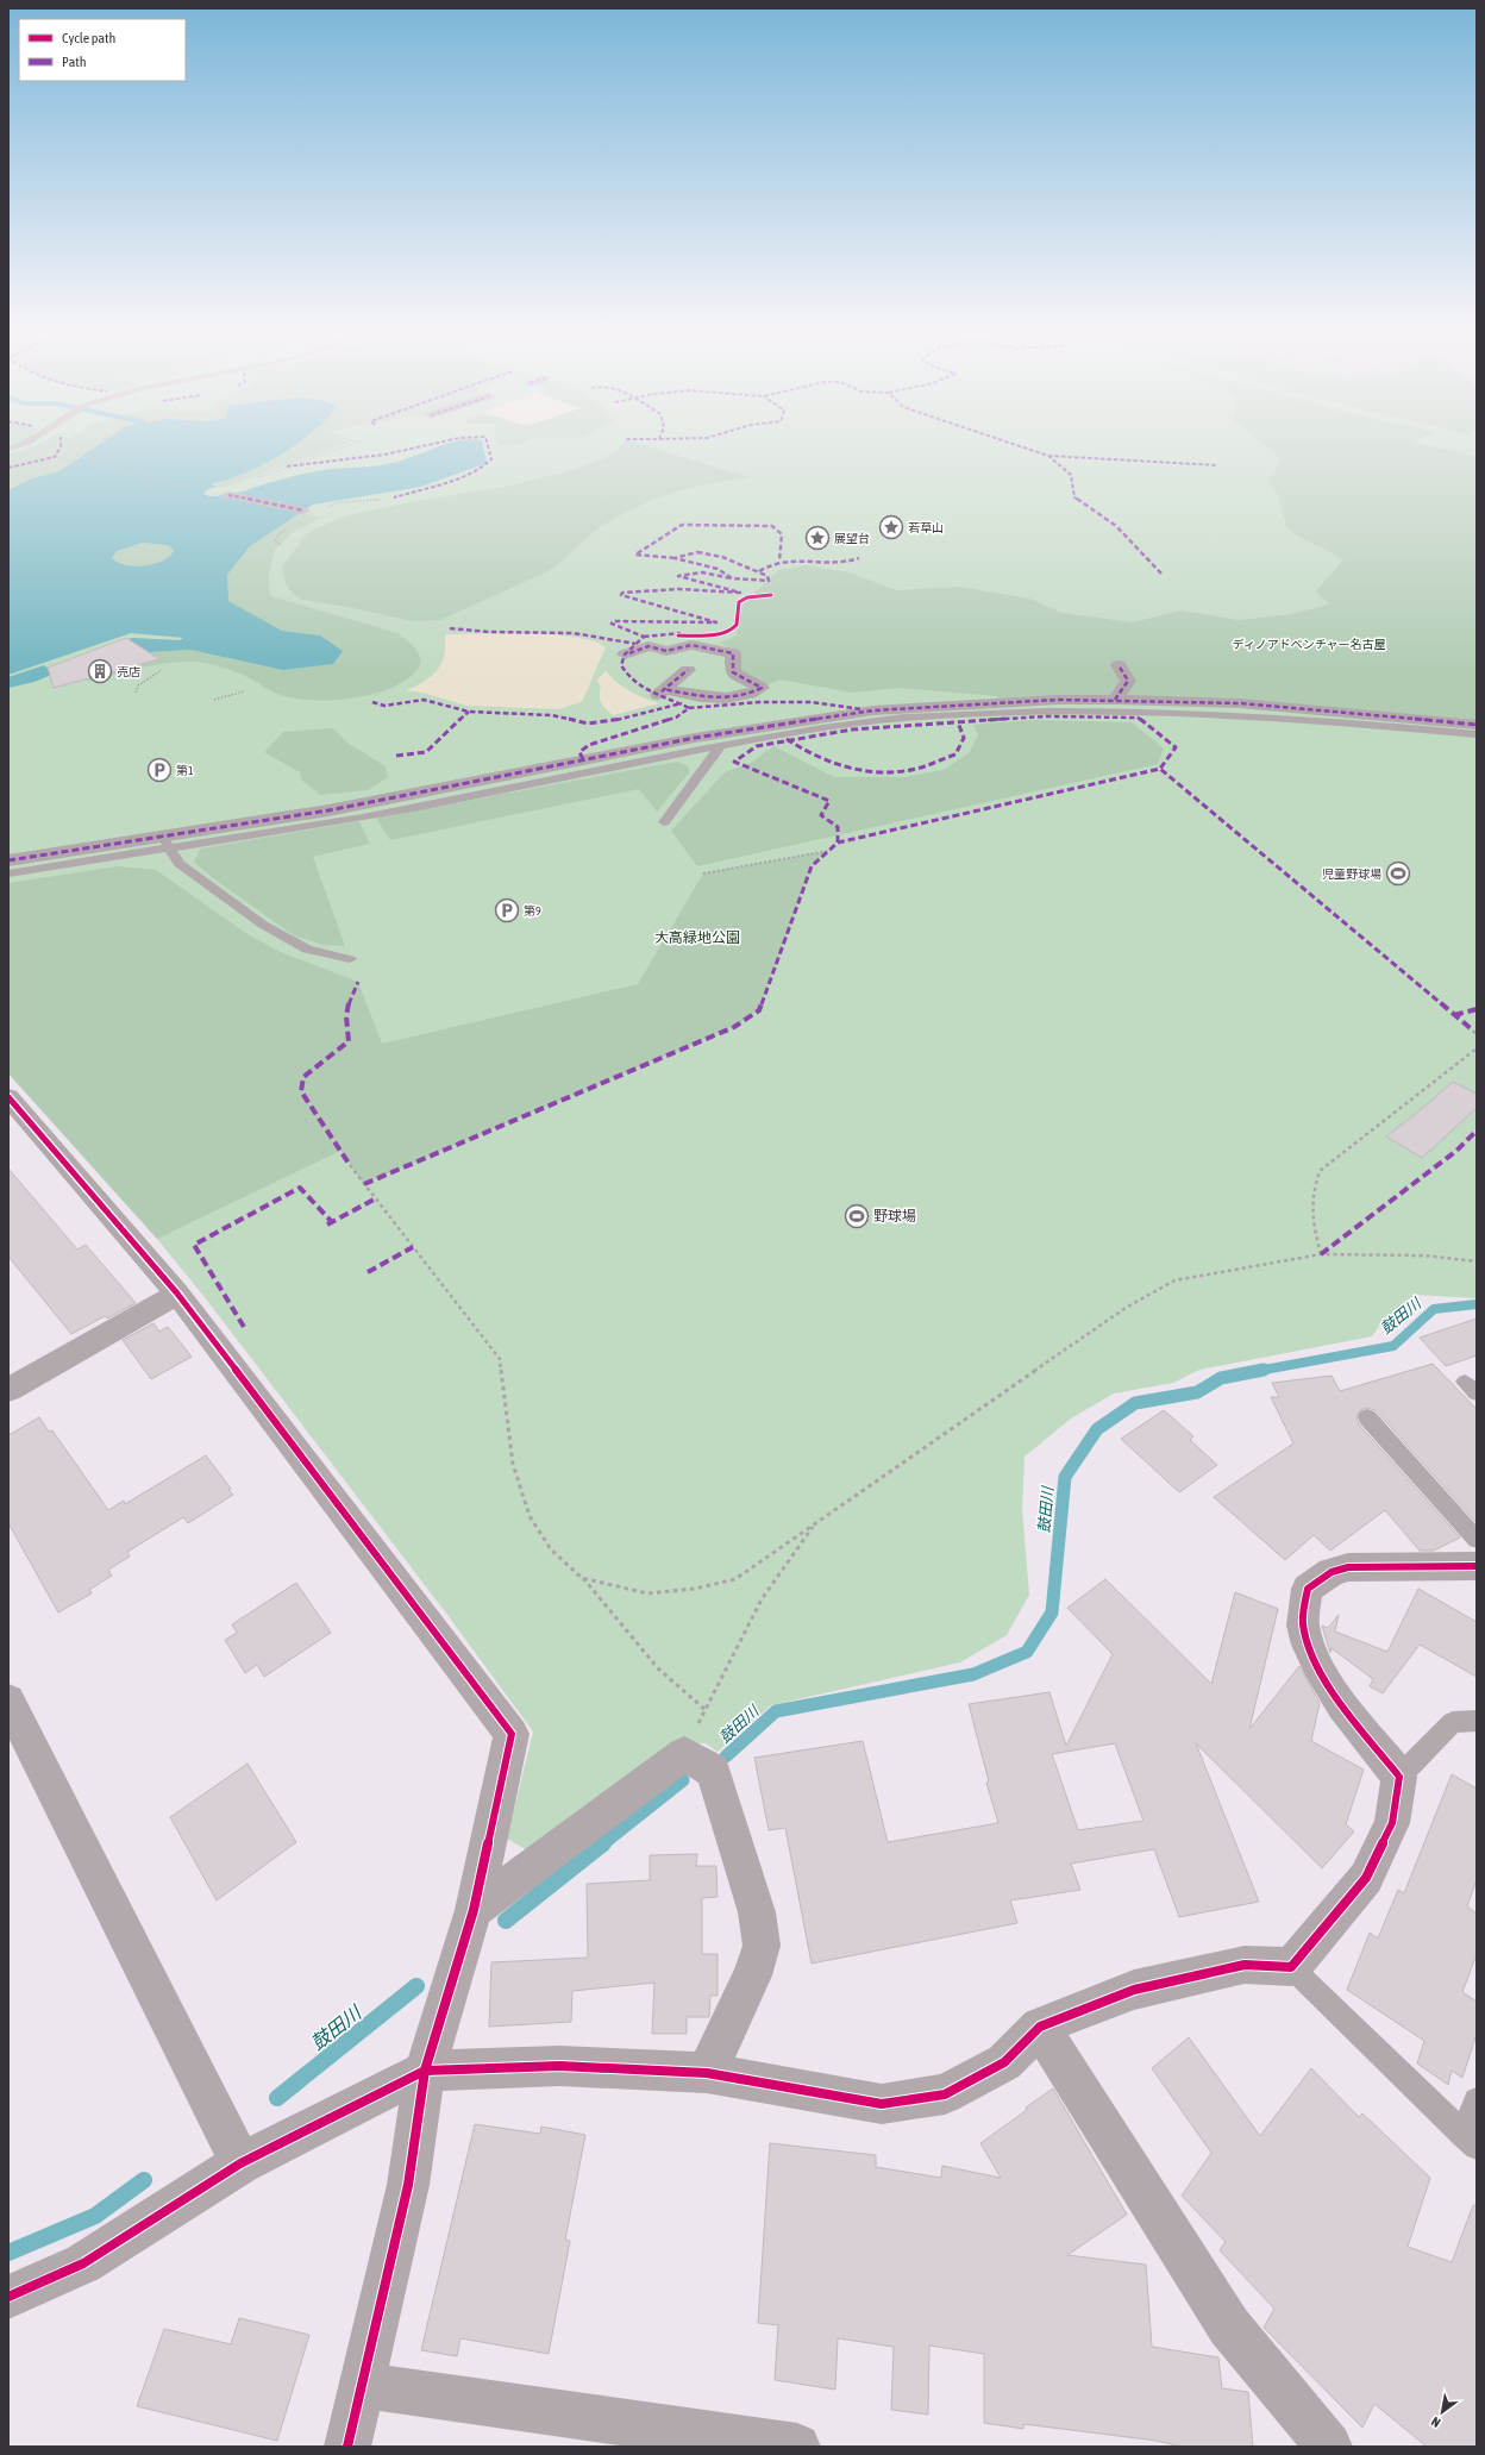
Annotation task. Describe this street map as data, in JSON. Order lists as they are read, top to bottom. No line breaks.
{"water":["鼓田川"],"parks":["ディノアドベンチャー名古屋","大高緑地公園"],"places":{"place":["若草山","展望台"],"building":["売店"],"parking":["第1","第9"],"sports":["児童野球場","野球場"]},"legend":["Cycle path","Path"],"north":"bottom left"}
